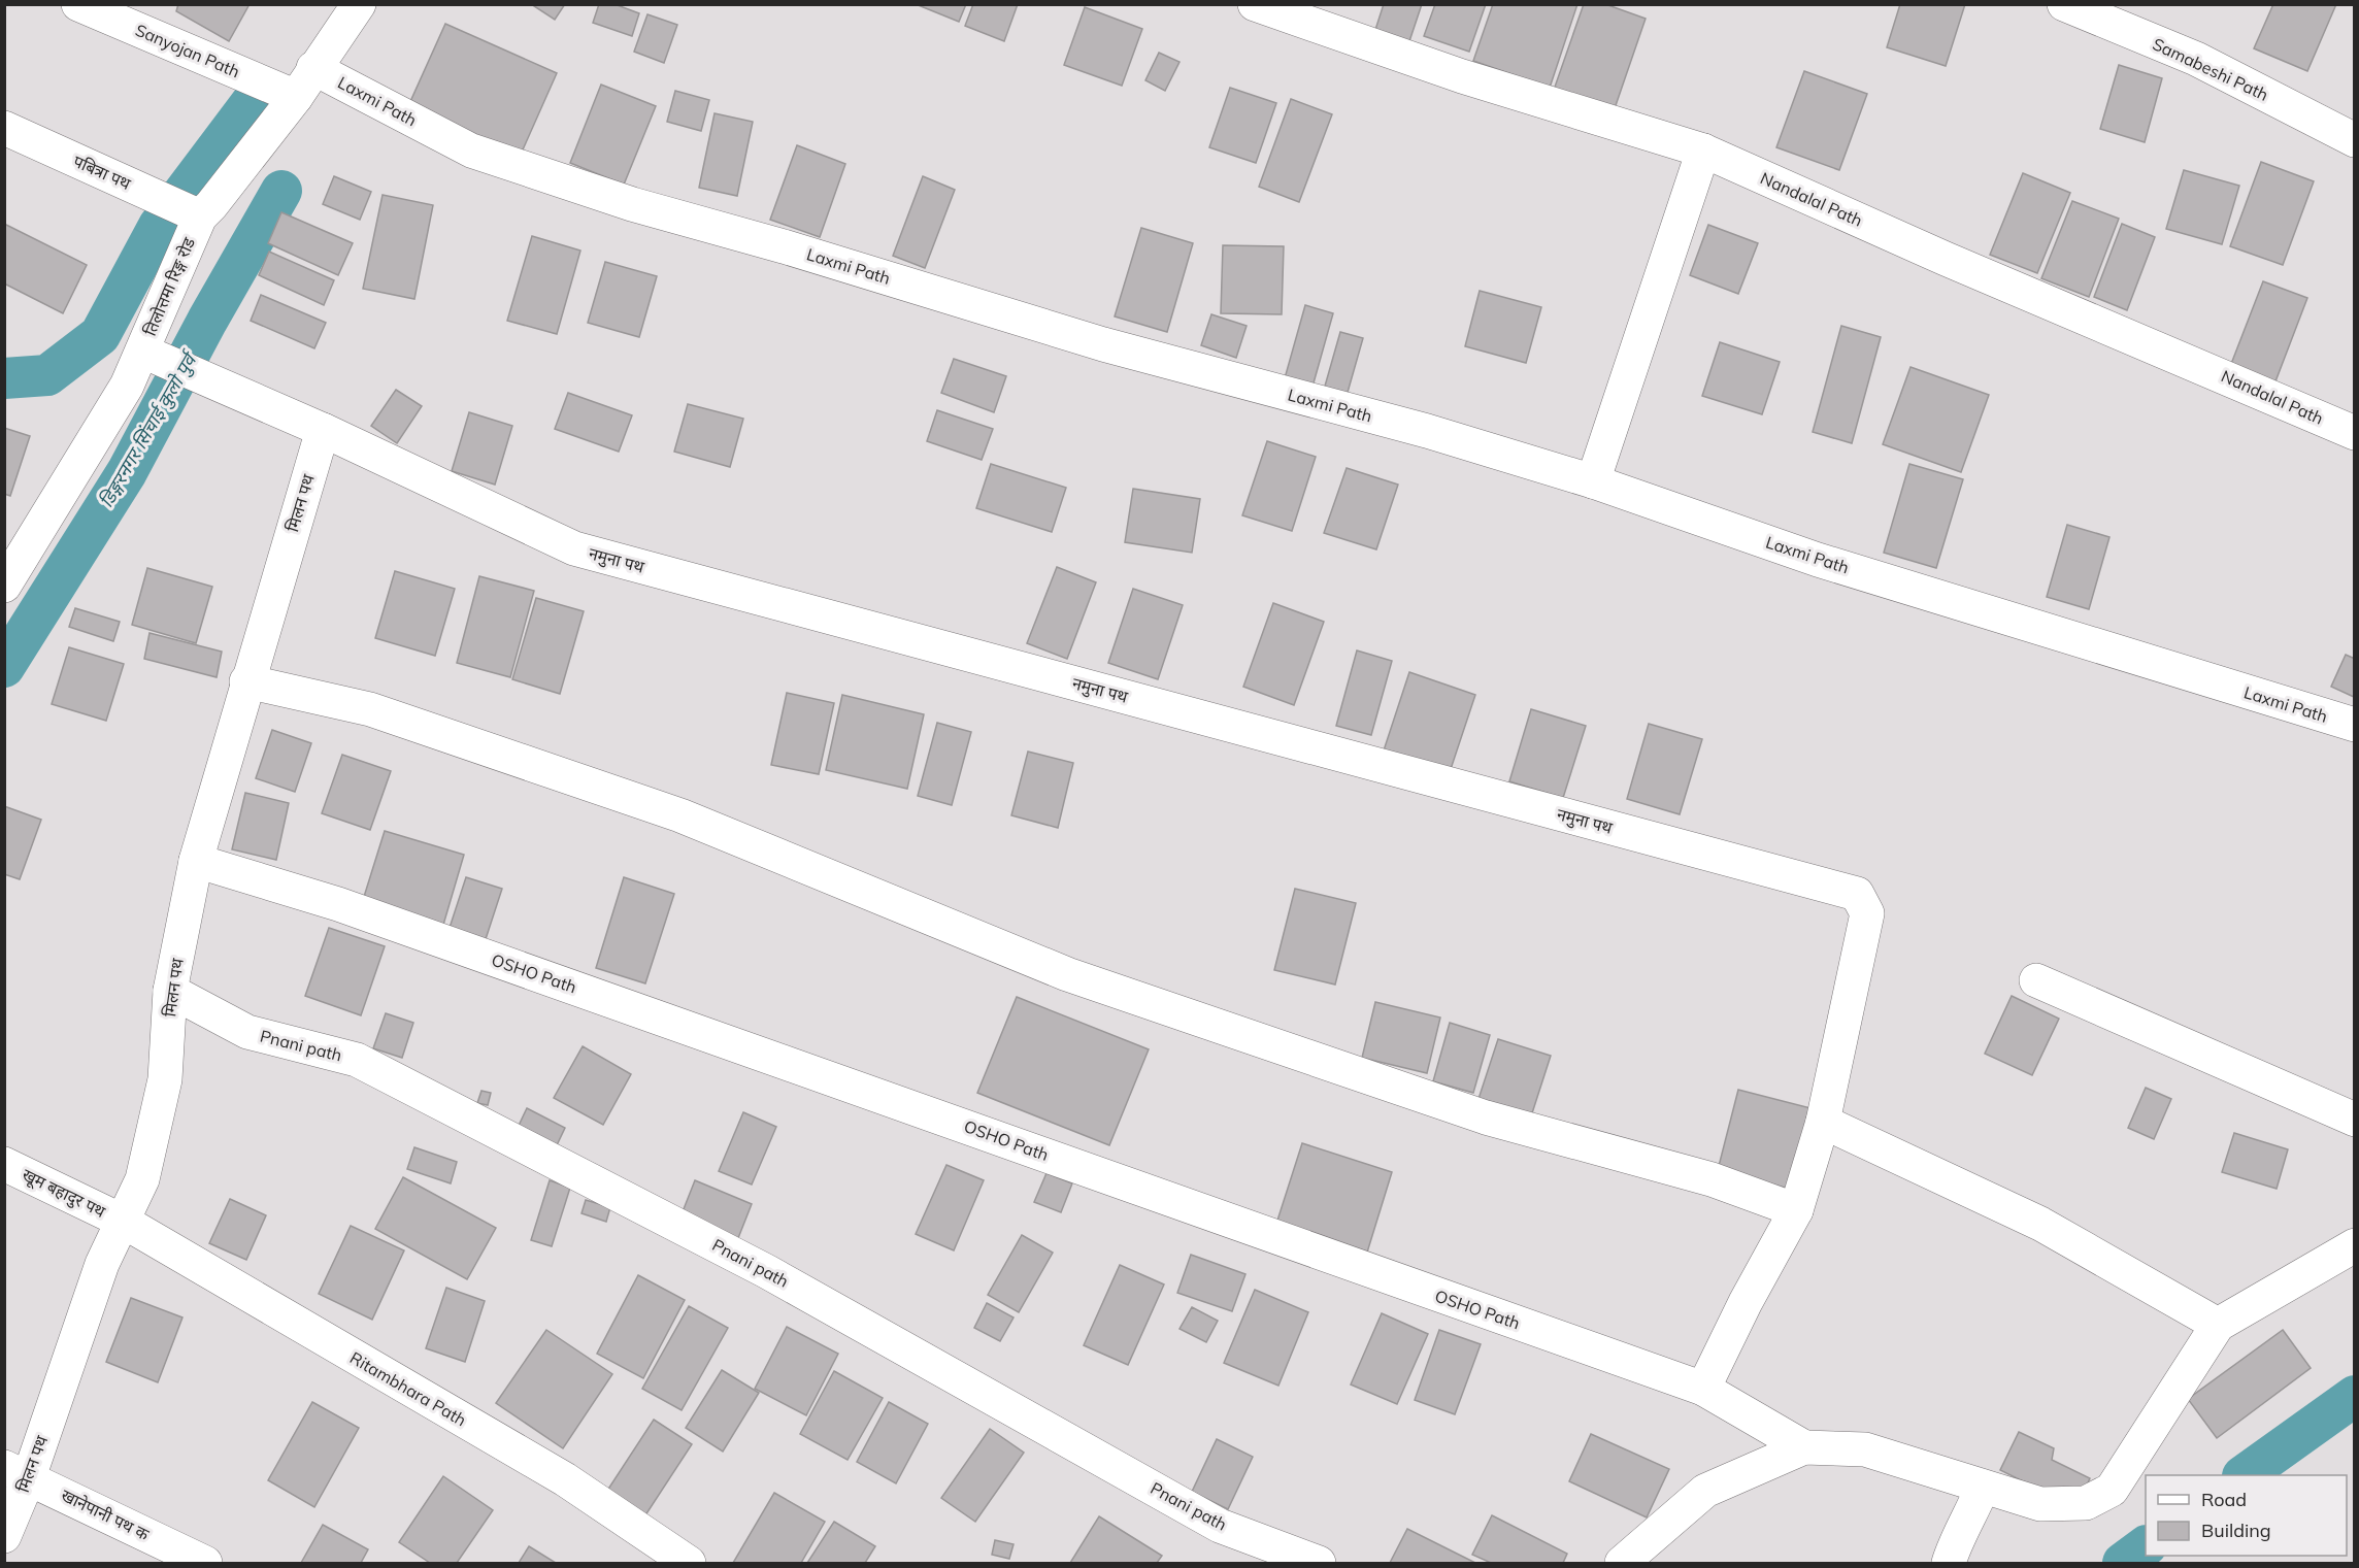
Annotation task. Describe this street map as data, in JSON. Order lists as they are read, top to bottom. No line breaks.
{"streets":{"street":["Sanyojan Path","Samabeshi Path","Laxmi Path","पबित्रा पथ","Nandalal Path","तिलोत्तमा रिङ्ग रोड","मिलन पथ","नमुना पथ","OSHO Path","Pnani path","खूम बहादुर पथ","Ritambhara Path","खानेपानी पथ क"]},"crossings":[["Sanyojan Path","तिलोत्तमा रिङ्ग रोड"],["Laxmi Path","तिलोत्तमा रिङ्ग रोड"],["पबित्रा पथ","तिलोत्तमा रिङ्ग रोड"],["तिलोत्तमा रिङ्ग रोड","नमुना पथ"],["मिलन पथ","नमुना पथ"],["मिलन पथ","OSHO Path"],["मिलन पथ","Pnani path"],["मिलन पथ","खूम बहादुर पथ"],["मिलन पथ","Ritambhara Path"],["मिलन पथ","खानेपानी पथ क"],["नमुना पथ","OSHO Path"],["खूम बहादुर पथ","Ritambhara Path"]],"water":["डिङ्गरनगर सिंचाई कुलो पुर्व"],"legend":["Road","Building"]}
